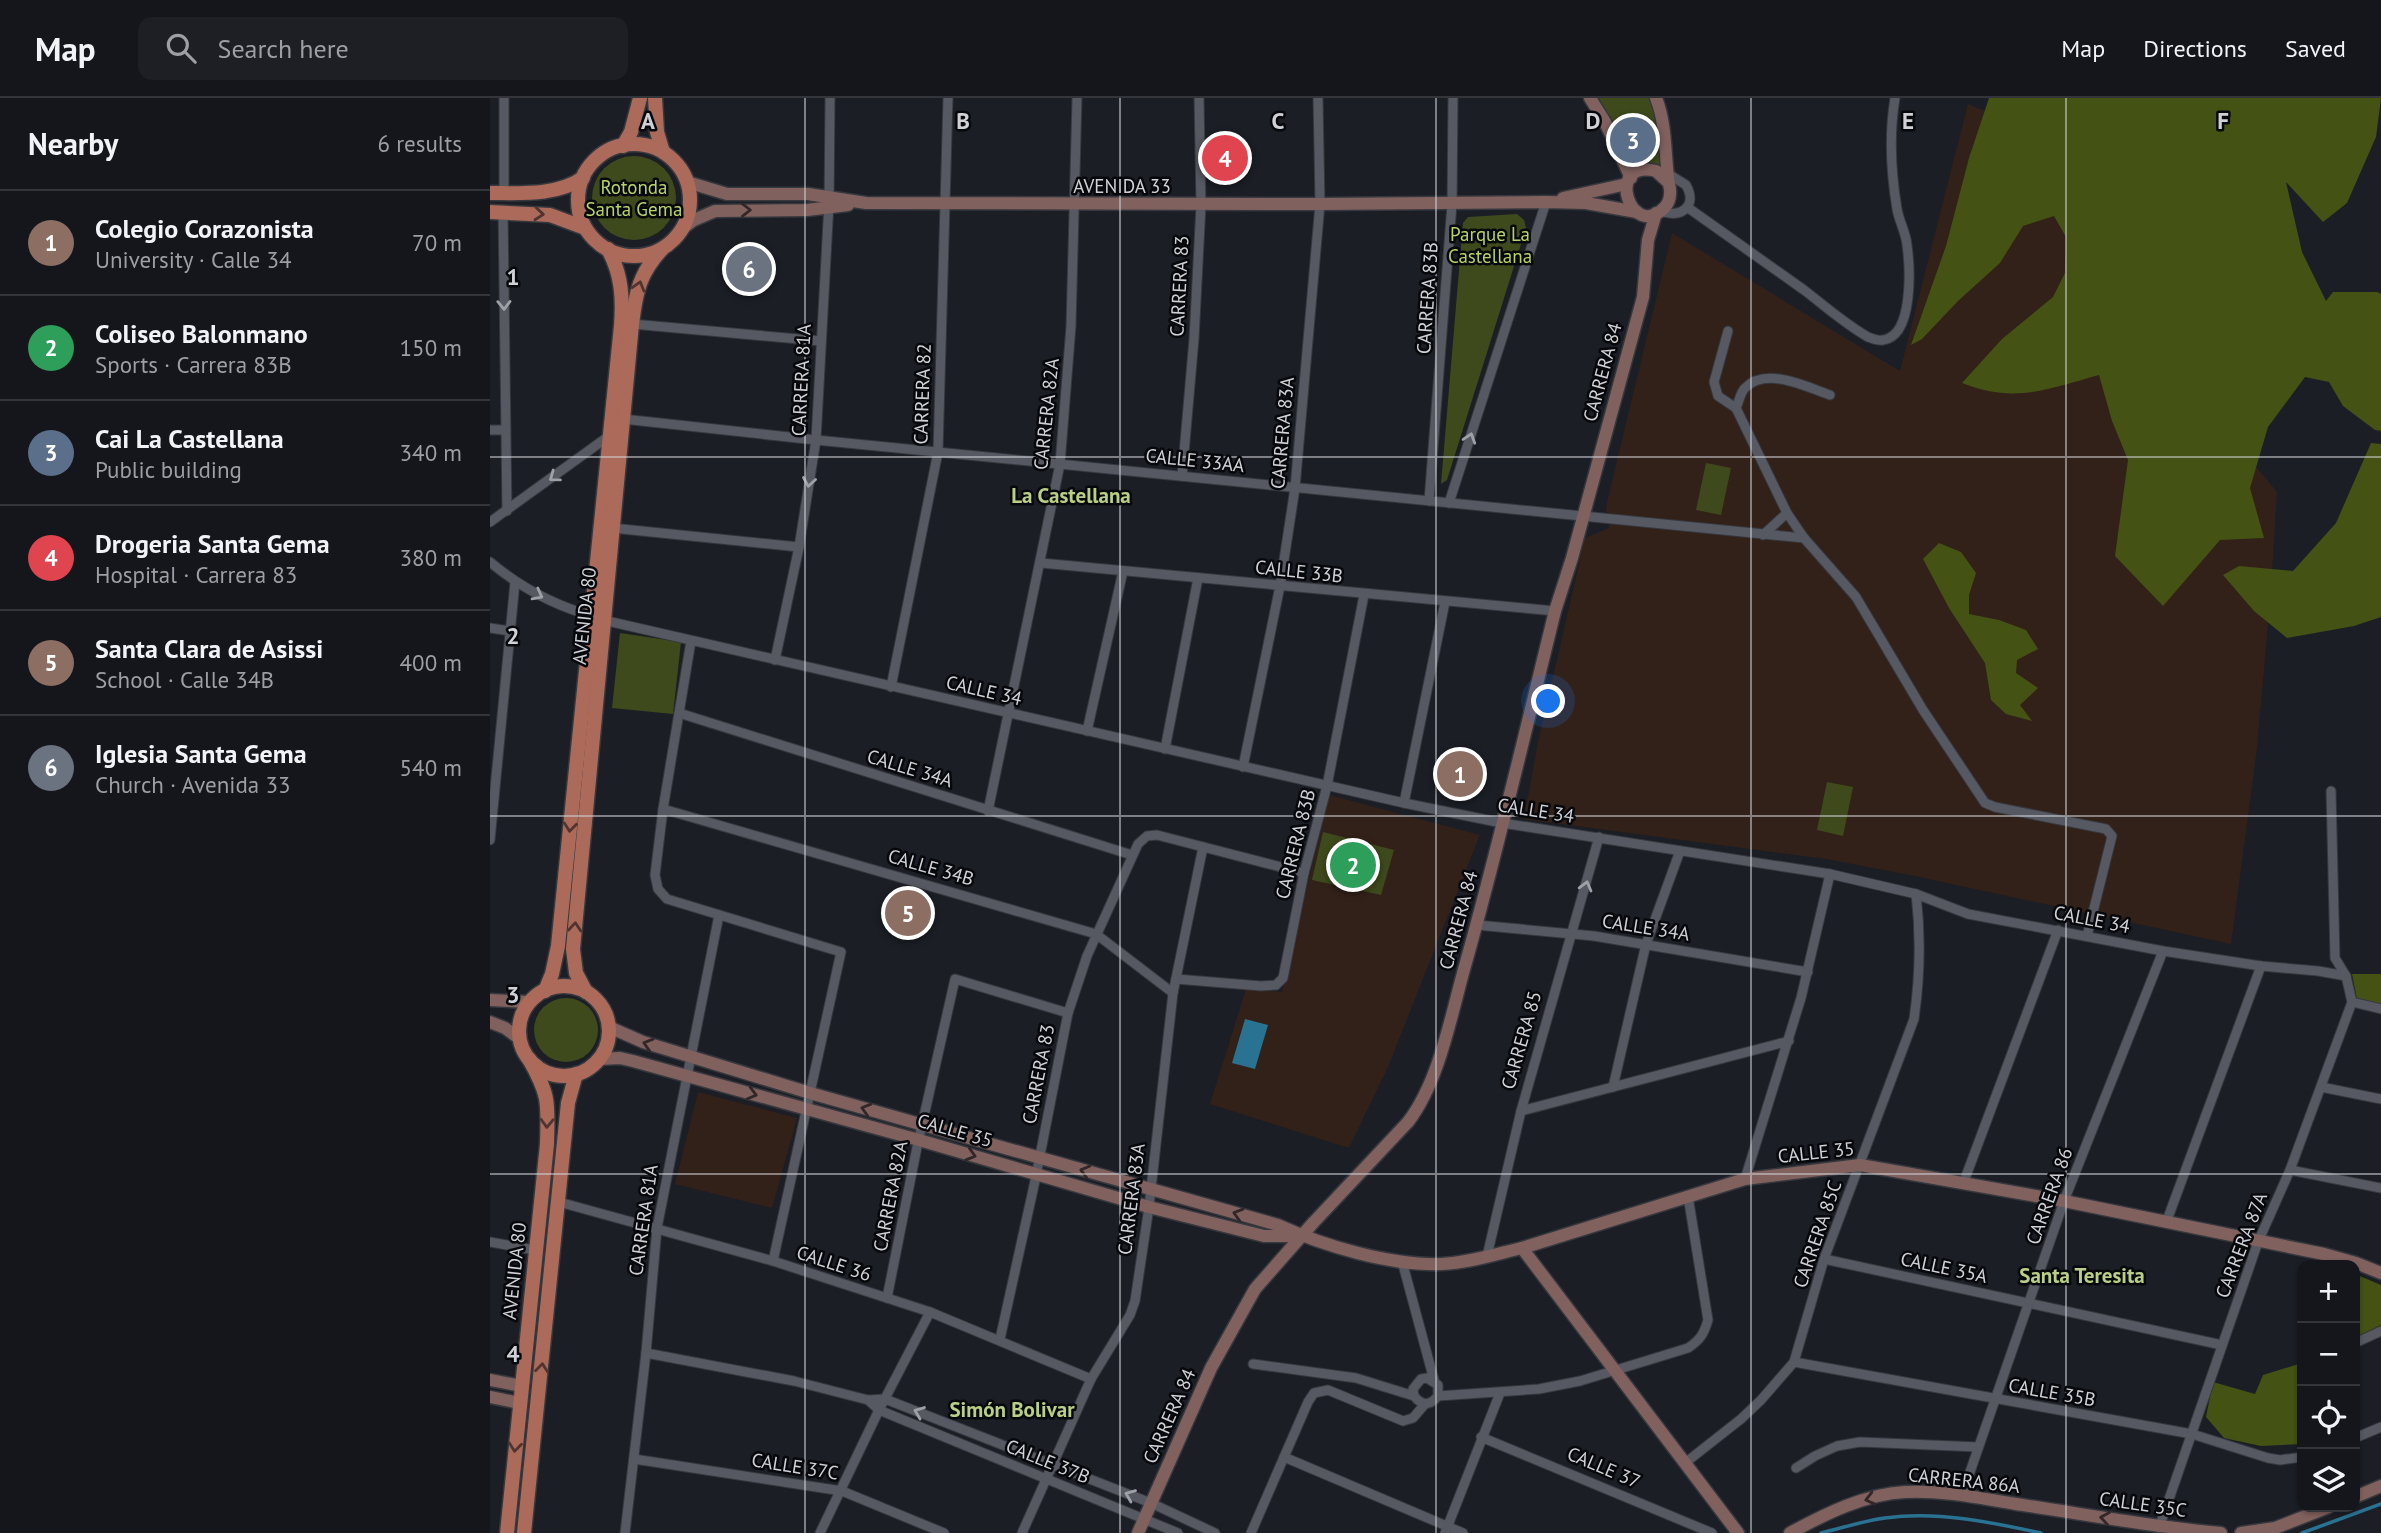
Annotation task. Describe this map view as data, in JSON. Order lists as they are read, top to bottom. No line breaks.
{"streets":{"main road":["AVENIDA 80"],"street":["AVENIDA 33","CARRERA 83","CARRERA 83B","CARRERA 84","CARRERA 81A","CARRERA 82","CARRERA 82A","CARRERA 83A","CALLE 33AA","CALLE 33B","CALLE 34","CALLE 34A","CALLE 34B","CARRERA 85","CALLE 35","CARRERA 86","CARRERA 85C","CARRERA 87A","CALLE 36","CALLE 35A","CALLE 35B","CALLE 37B","CALLE 37C","CALLE 37","CARRERA 86A","CALLE 35C"]},"crossings":[["AVENIDA 33","CARRERA 83"],["AVENIDA 33","CARRERA 83B"],["AVENIDA 33","CARRERA 84"],["AVENIDA 33","CARRERA 81A"],["AVENIDA 33","CARRERA 82"],["AVENIDA 33","CARRERA 82A"],["AVENIDA 33","CARRERA 83A"],["AVENIDA 33","AVENIDA 80"],["CARRERA 83","CARRERA 82A"],["CARRERA 83","CARRERA 83A"],["CARRERA 83","CALLE 33AA"],["CARRERA 83","CALLE 34A"],["CARRERA 83","CALLE 34B"],["CARRERA 83","CALLE 35"],["CARRERA 83","CALLE 36"],["CARRERA 83B","CARRERA 83A"],["CARRERA 83B","CALLE 33AA"],["CARRERA 83B","CALLE 33B"],["CARRERA 83B","CALLE 34"],["CARRERA 84","CALLE 33AA"],["CARRERA 84","CALLE 33B"],["CARRERA 84","CALLE 34"],["CARRERA 84","CALLE 34A"],["CARRERA 84","CALLE 35"],["CARRERA 84","CALLE 37B"],["CARRERA 81A","CALLE 33AA"],["CARRERA 81A","CALLE 34"],["CARRERA 81A","CALLE 35"],["CARRERA 81A","CALLE 36"],["CARRERA 81A","CALLE 37B"],["CARRERA 81A","CALLE 37C"],["CARRERA 82","CALLE 33AA"],["CARRERA 82","CALLE 34"],["CARRERA 82A","CALLE 33AA"],["CARRERA 82A","CALLE 33B"],["CARRERA 82A","CALLE 34"],["CARRERA 82A","CALLE 34A"],["CARRERA 82A","CALLE 35"],["CARRERA 82A","CALLE 36"],["CARRERA 83A","CALLE 33AA"],["CARRERA 83A","CALLE 33B"],["CARRERA 83A","CALLE 34"],["CARRERA 83A","CALLE 34B"],["CARRERA 83A","CALLE 35"],["CARRERA 83A","CALLE 36"],["CARRERA 83A","CALLE 37B"],["CALLE 33AA","AVENIDA 80"],["AVENIDA 80","CALLE 34"],["AVENIDA 80","CALLE 35"],["AVENIDA 80","CALLE 36"],["CALLE 34","CARRERA 85"],["CALLE 34","CARRERA 86"],["CALLE 34","CARRERA 85C"],["CALLE 34A","CARRERA 85"],["CARRERA 85","CALLE 35"],["CALLE 35","CARRERA 86"],["CALLE 35","CARRERA 85C"],["CALLE 35","CARRERA 87A"],["CARRERA 86","CALLE 35A"],["CARRERA 86","CALLE 35B"],["CARRERA 86","CARRERA 86A"],["CARRERA 85C","CALLE 35A"],["CARRERA 85C","CALLE 35B"],["CARRERA 87A","CALLE 35A"],["CARRERA 87A","CALLE 35B"],["CARRERA 87A","CALLE 35C"],["CARRERA 86A","CALLE 35C"]],"one_way":["CALLE 35C"],"districts":["La Castellana","Santa Teresita","Simón Bolivar"],"parks":["Rotonda Santa Gema","Parque La Castellana"],"page":{"header":"Map","search":"Search here","nav":["Map","Directions","Saved"],"heading":["Nearby","6 results"],"pins":["3","4","6","1","2","5"],"list":[{"mark":"1","name":"Colegio Corazonista","note":"University · Calle 34","value":"70 m"},{"mark":"2","name":"Coliseo Balonmano","note":"Sports · Carrera 83B","value":"150 m"},{"mark":"3","name":"Cai La Castellana","note":"Public building","value":"340 m"},{"mark":"4","name":"Drogeria Santa Gema","note":"Hospital · Carrera 83","value":"380 m"},{"mark":"5","name":"Santa Clara de Asissi","note":"School · Calle 34B","value":"400 m"},{"mark":"6","name":"Iglesia Santa Gema","note":"Church · Avenida 33","value":"540 m"}],"map_buttons":["+","−"]},"grid":{"columns":["A","B","C","D","E","F"],"rows":["1","2","3","4"]}}
